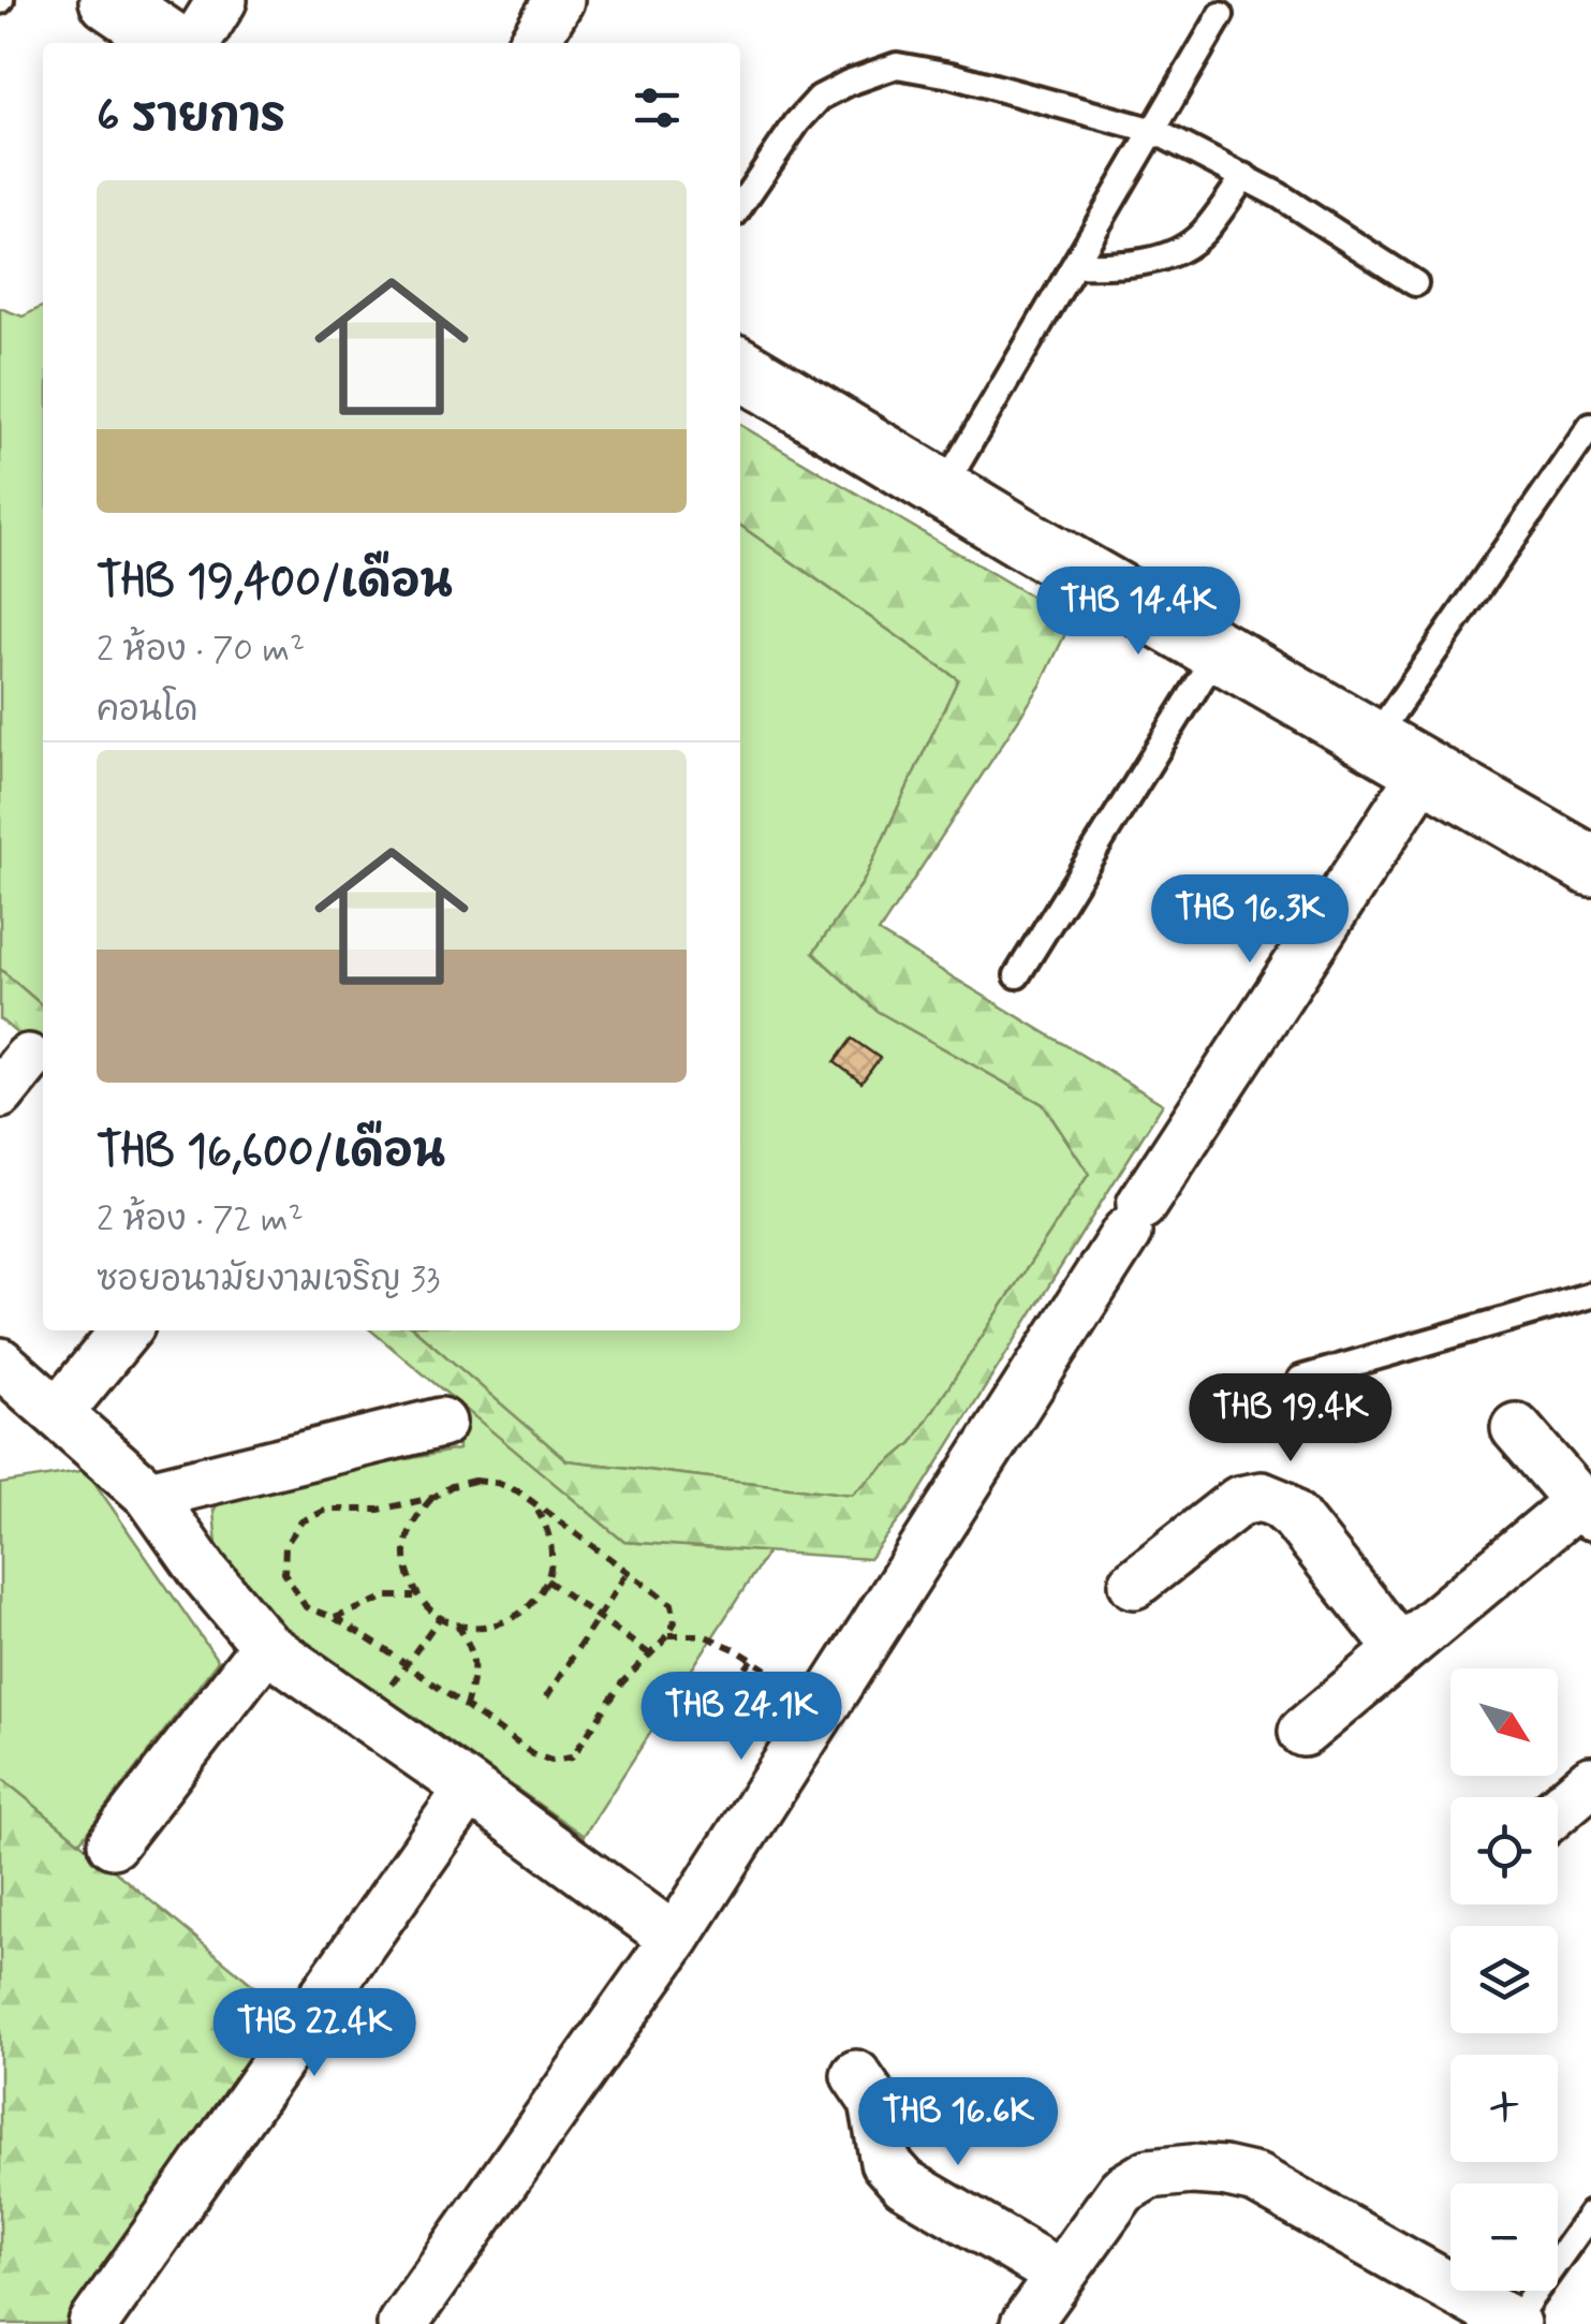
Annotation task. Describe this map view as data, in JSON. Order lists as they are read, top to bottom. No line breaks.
{"north":"bottom right","page":{"heading":"6 รายการ","list":[{"name":"THB 19,400/เดือน","note":"2 ห้อง · 70 m² · คอนโด"},{"name":"THB 16,600/เดือน","note":"2 ห้อง · 72 m² · ซอยอนามัยงามเจริญ 33"}],"price":["THB 14.4K","THB 16.3K","THB 19.4K","THB 24.1K","THB 22.4K","THB 16.6K"],"map_buttons":["+","−"]}}
